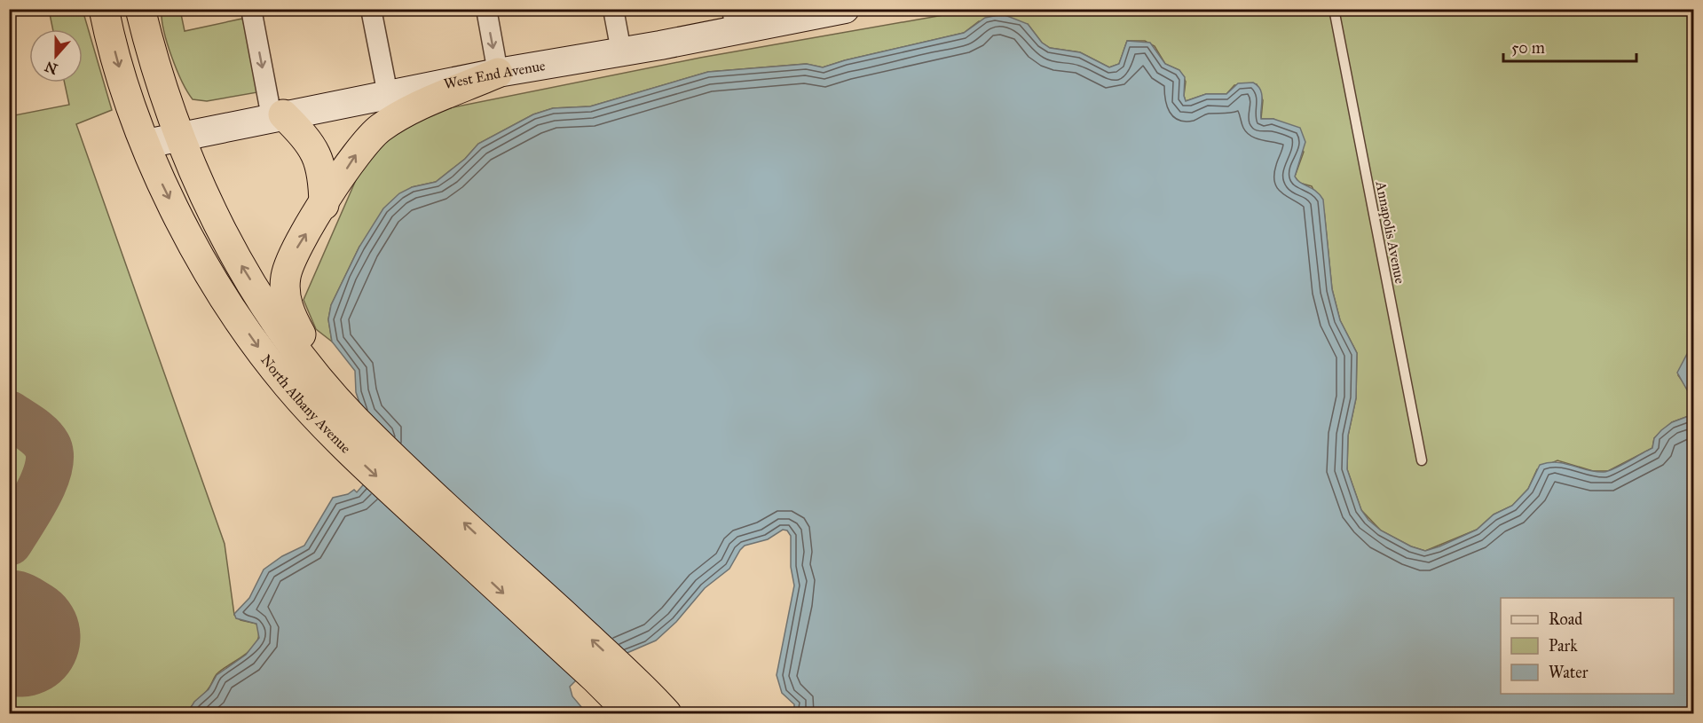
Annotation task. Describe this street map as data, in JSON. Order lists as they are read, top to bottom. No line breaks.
{"streets":{"highway":["North Albany Avenue"],"main road":["West End Avenue"],"lane":["Annapolis Avenue"]},"crossings":[["West End Avenue","North Albany Avenue"]],"legend":["Road","Park","Water"],"scale_bar":"50 m","north":"bottom"}
